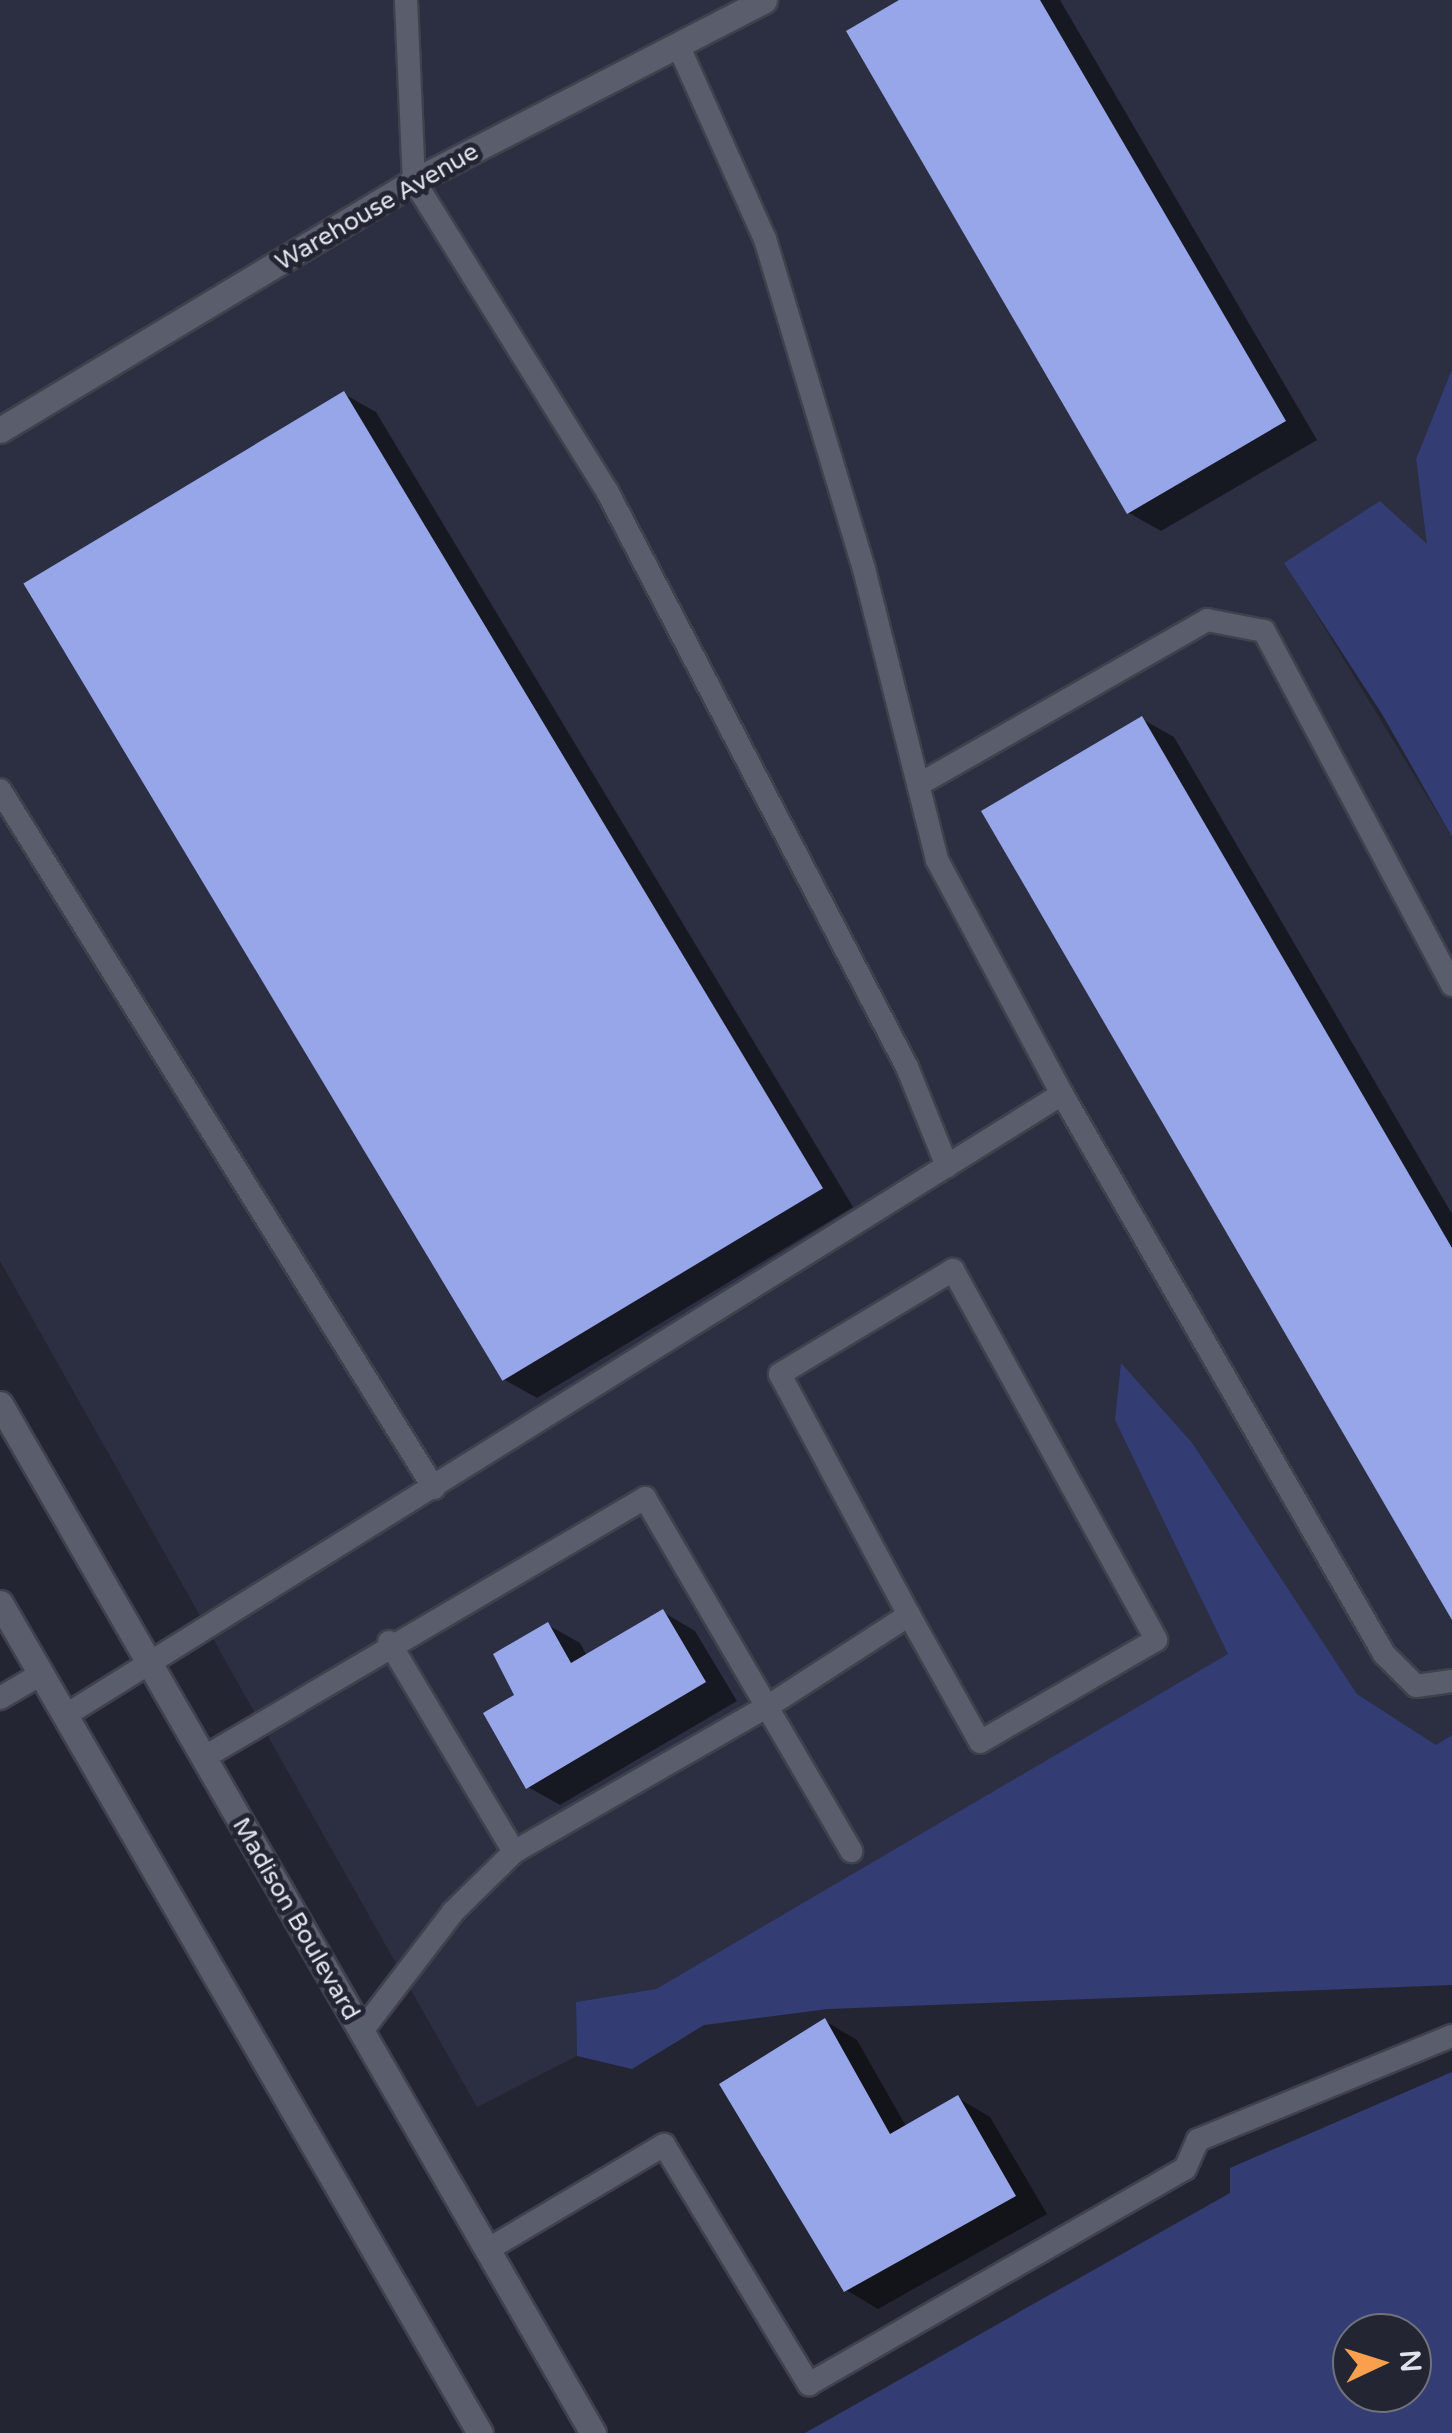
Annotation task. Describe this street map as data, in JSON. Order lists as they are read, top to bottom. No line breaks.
{"streets":{"main road":["Warehouse Avenue","Madison Boulevard"]},"north":"right"}
